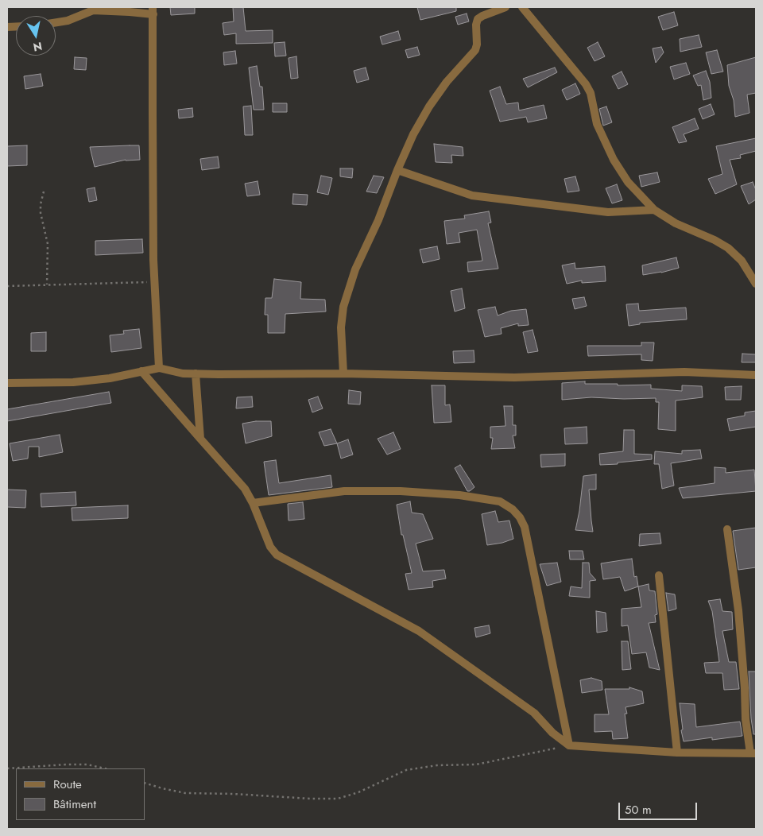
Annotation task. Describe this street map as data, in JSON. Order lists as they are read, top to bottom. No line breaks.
{"legend":["Route","Bâtiment"],"scale_bar":"50 m","north":"bottom"}
